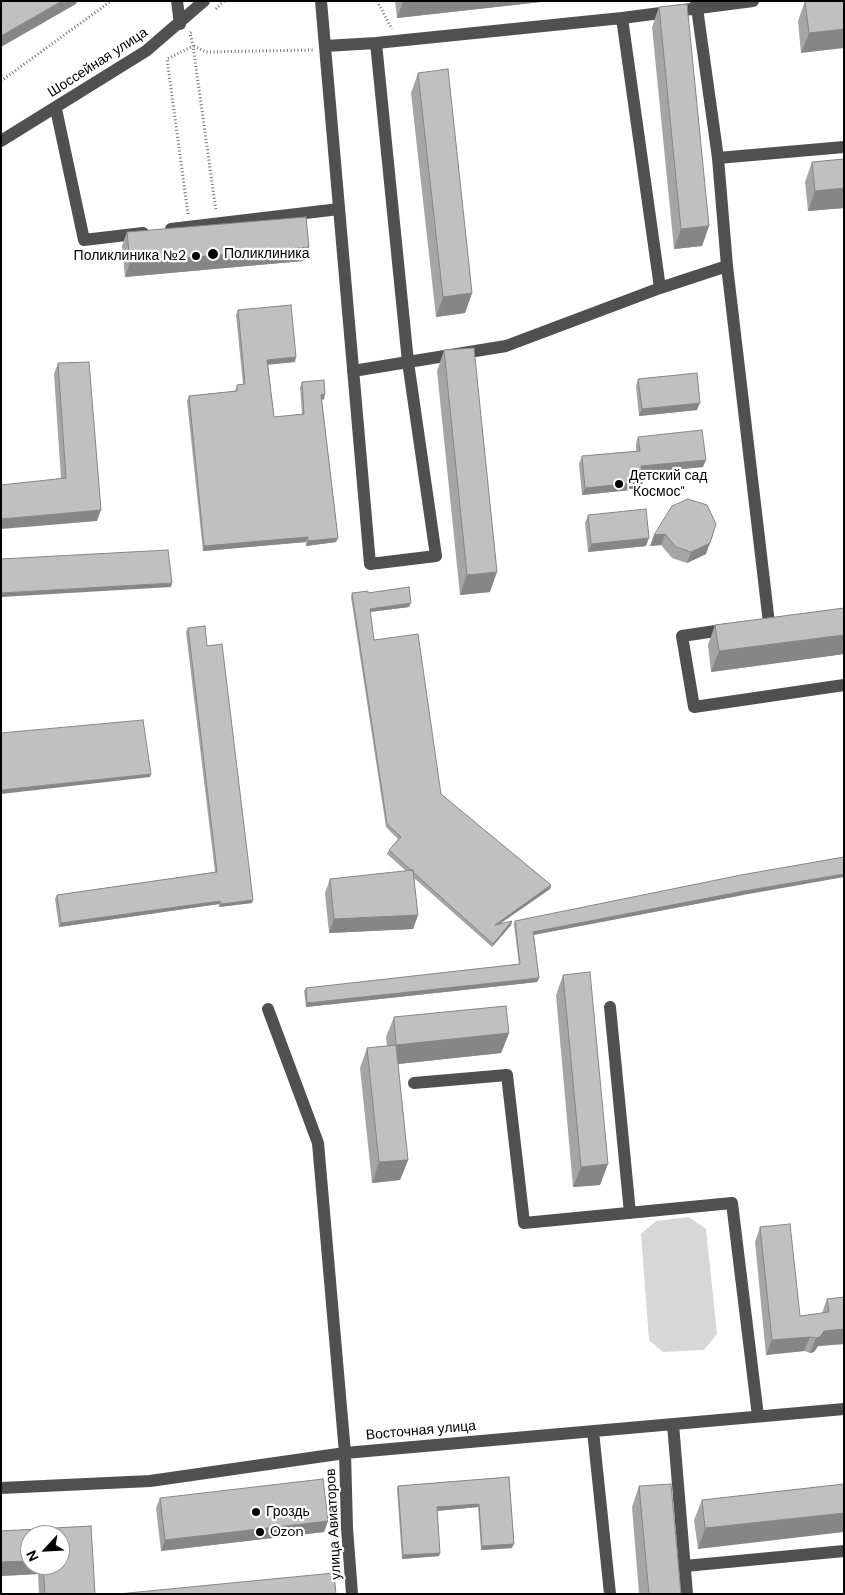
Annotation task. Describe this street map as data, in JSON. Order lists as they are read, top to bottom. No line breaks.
{"streets":{"street":["Шоссейная улица","Восточная улица","улица Авиаторов"]},"crossings":[["Восточная улица","улица Авиаторов"]],"places":["Поликлиника","Поликлиника №2","Детский сад \"Космос\"","Гроздь","Ozon"],"north":"bottom left"}
